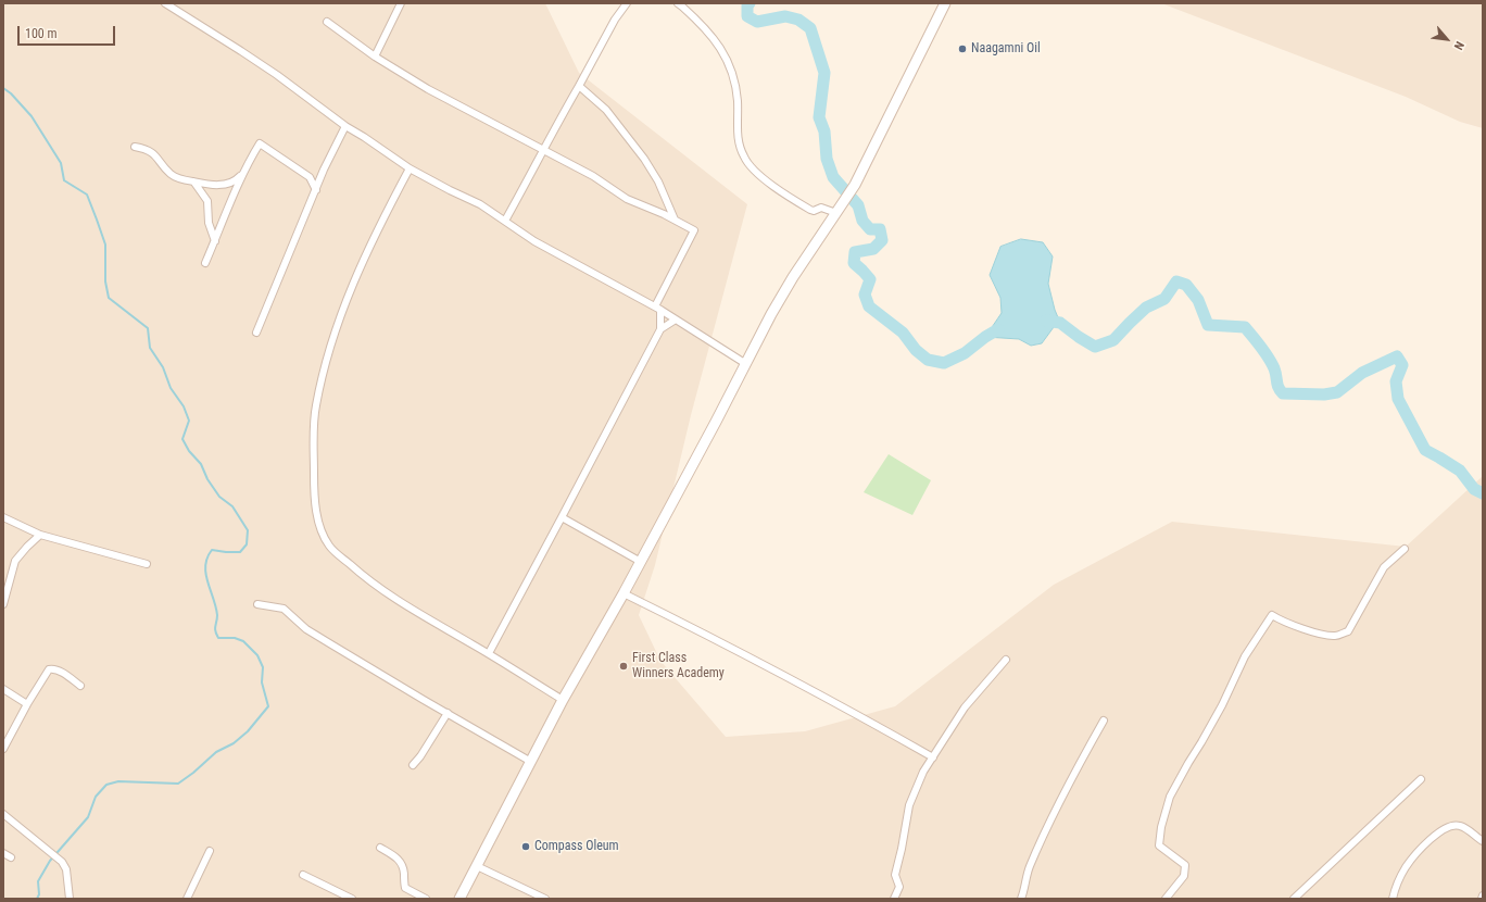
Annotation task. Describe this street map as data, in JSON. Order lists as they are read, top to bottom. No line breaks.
{"places":["Naagamni Oil","First Class Winners Academy","Compass Oleum"],"scale_bar":"100 m","north":"bottom right"}
